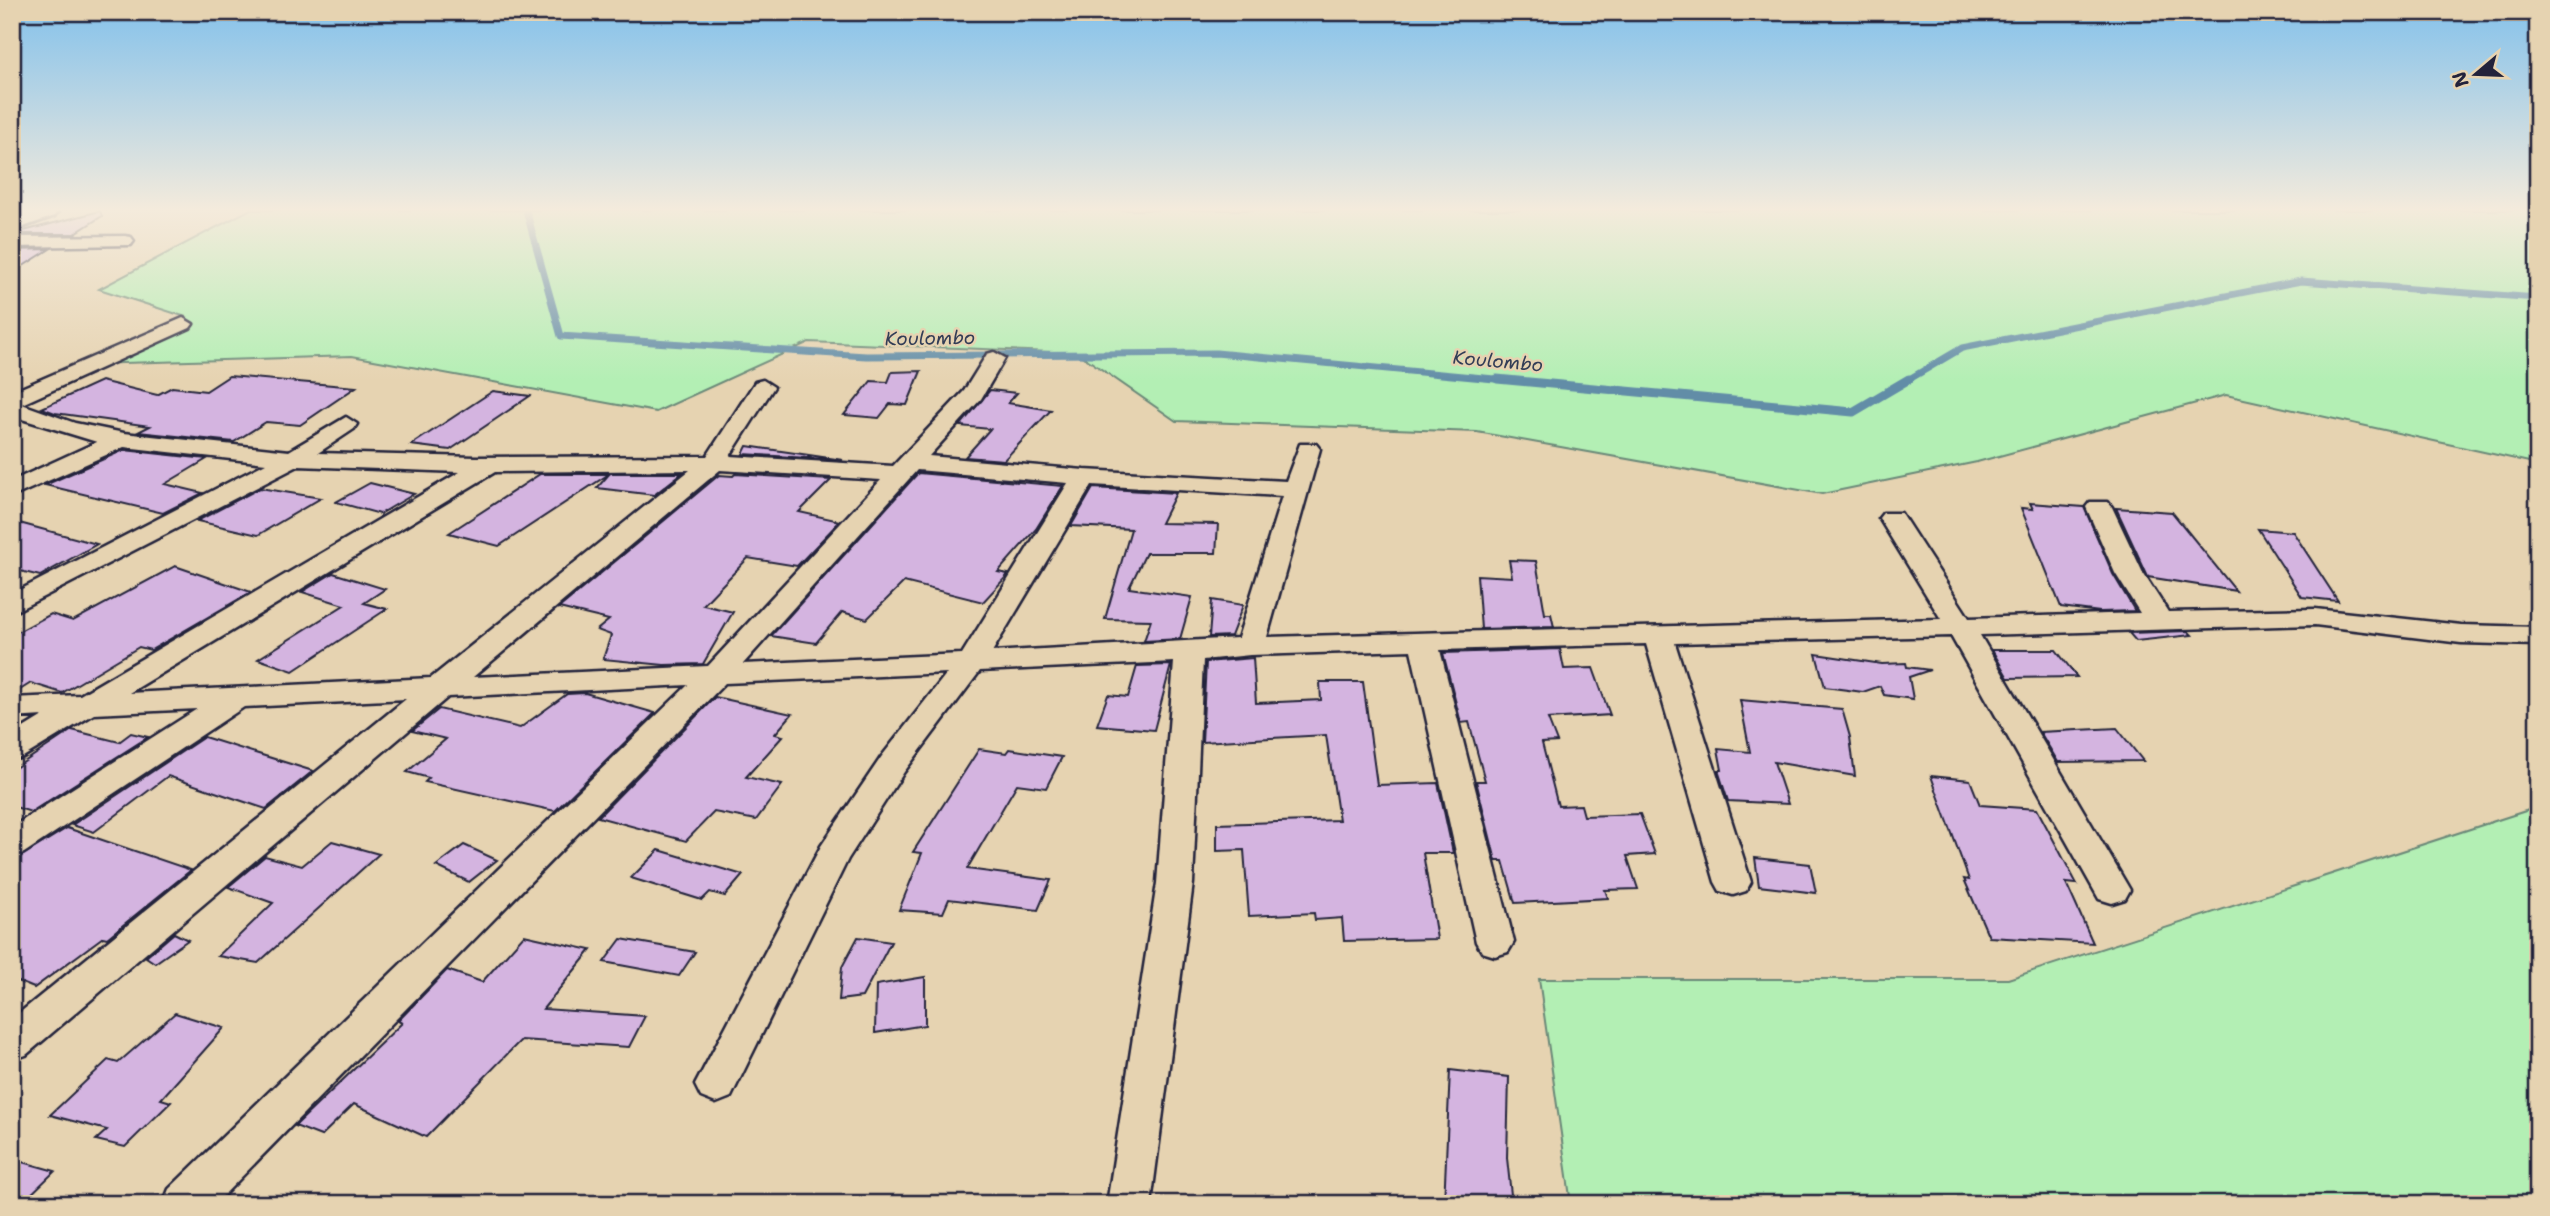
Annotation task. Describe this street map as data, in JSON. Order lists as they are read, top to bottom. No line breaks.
{"water":["Koulombo"],"north":"left"}
